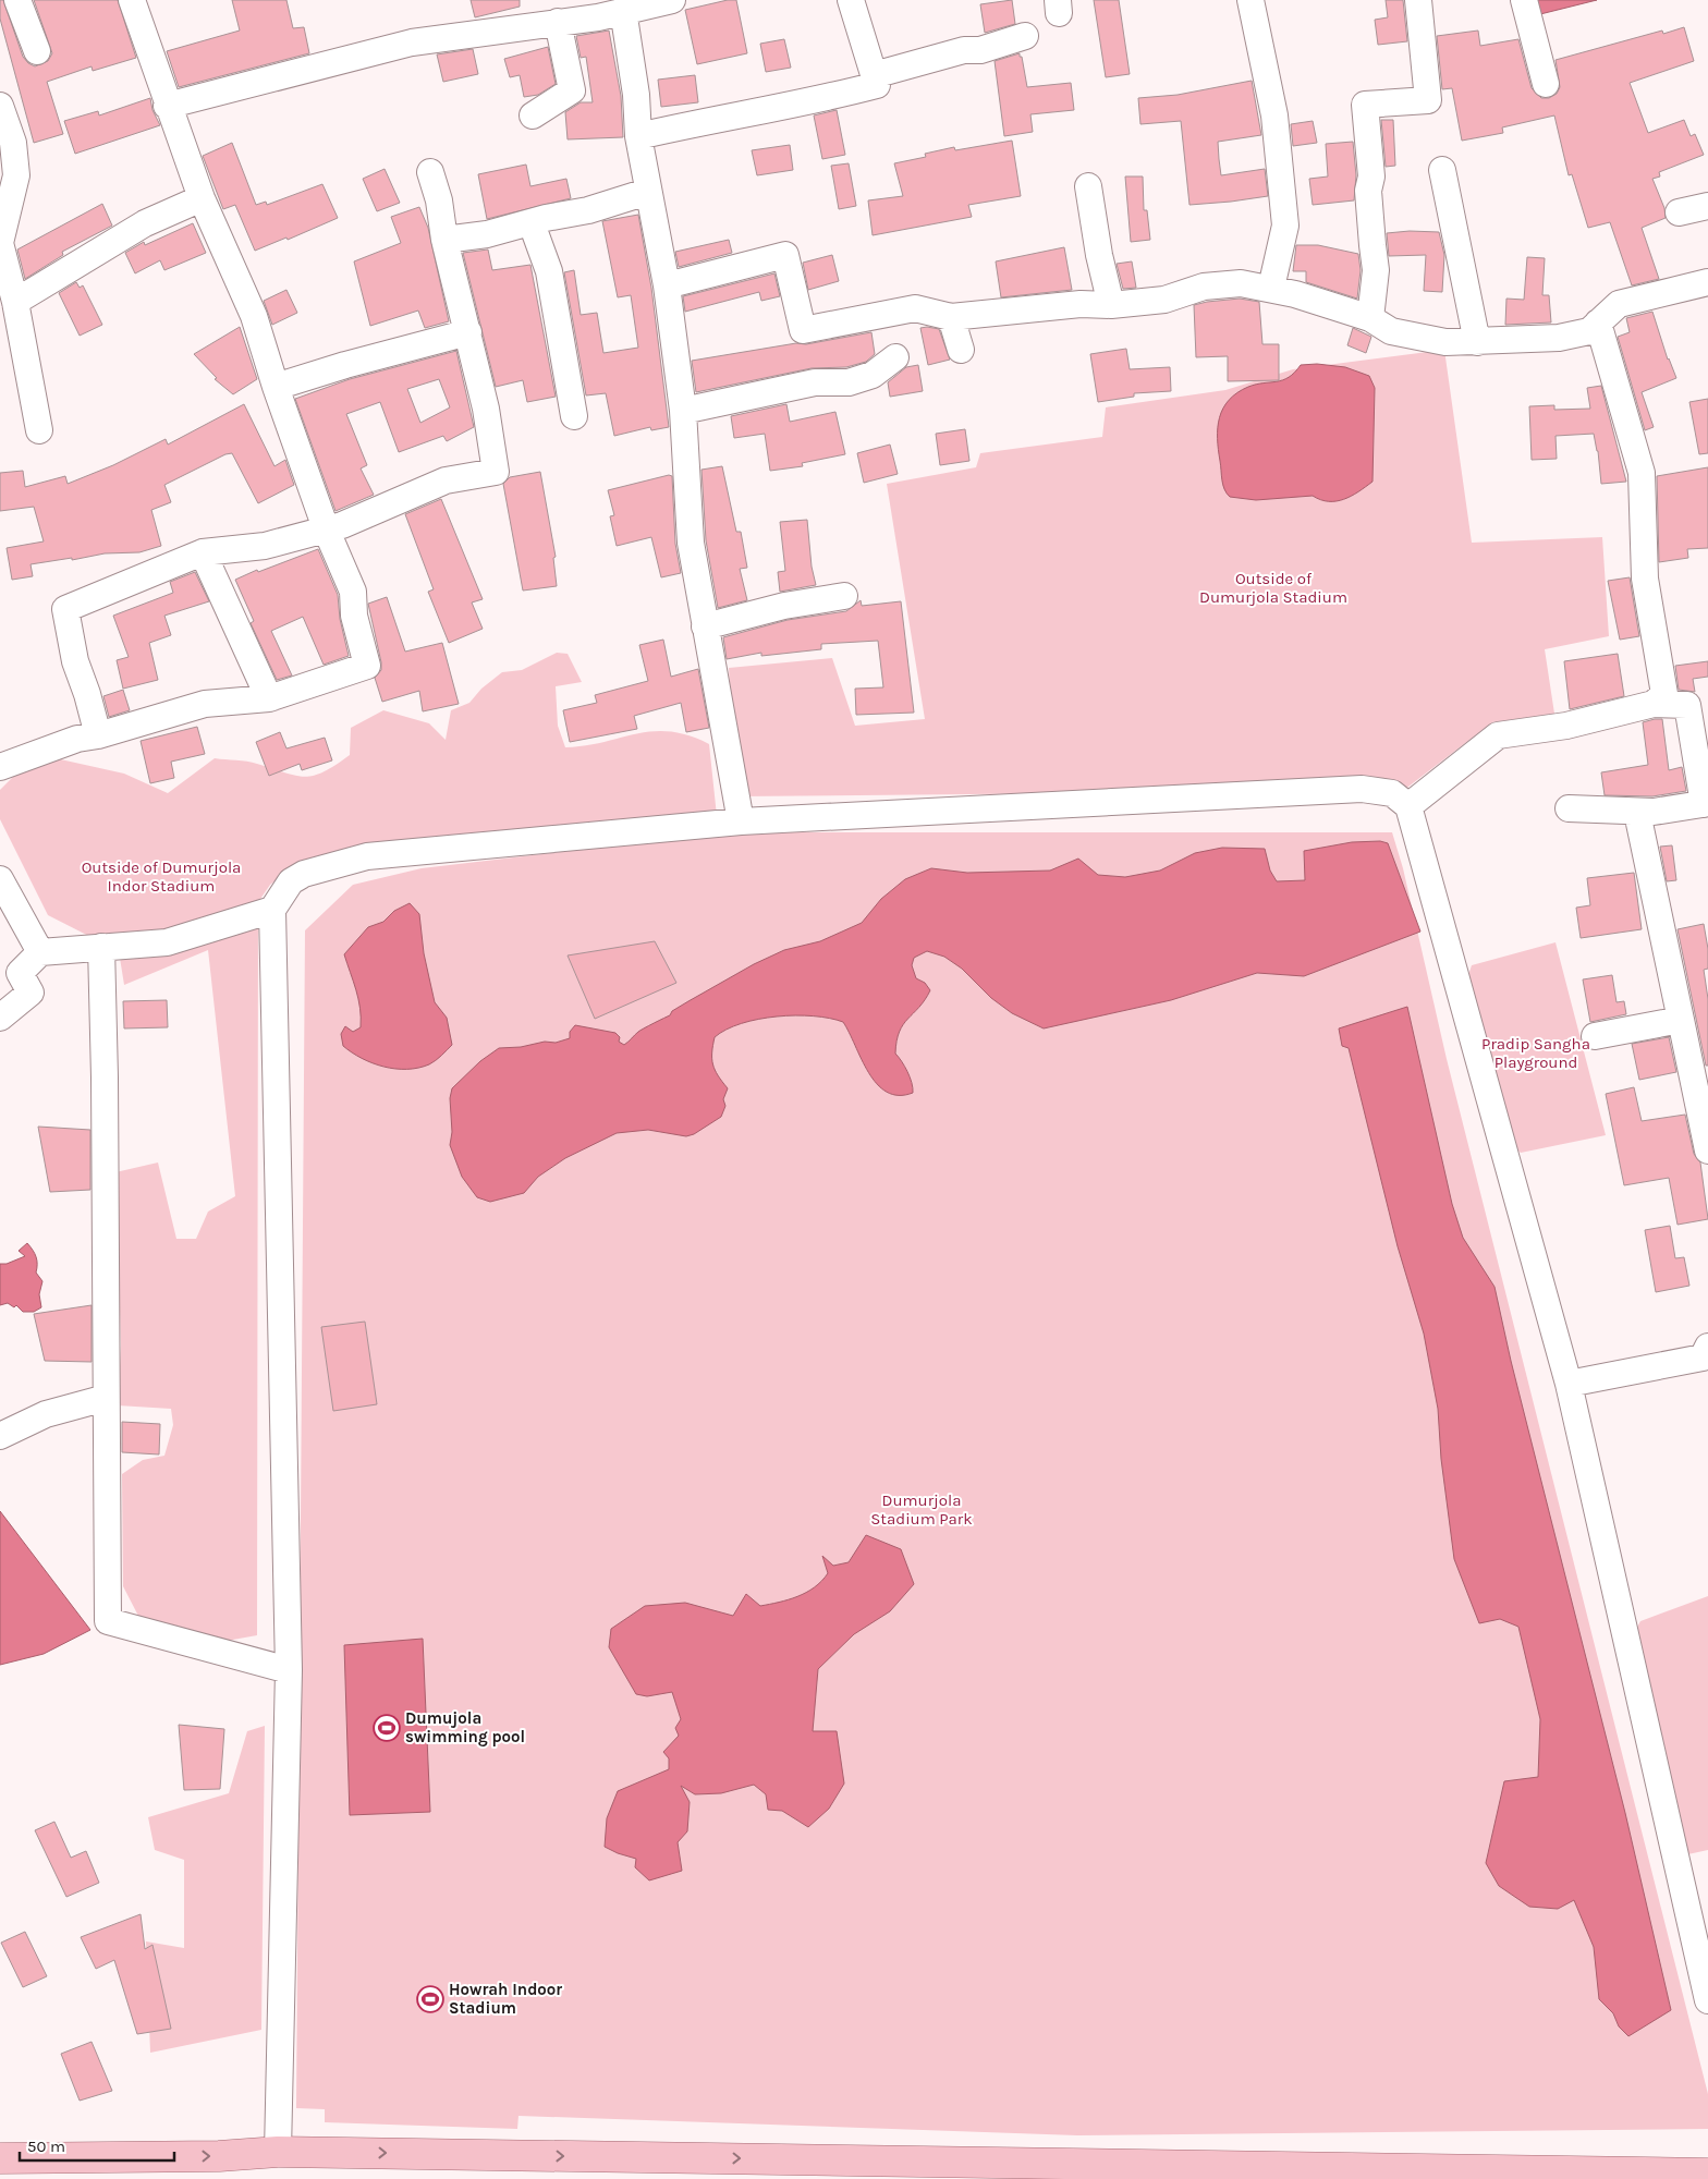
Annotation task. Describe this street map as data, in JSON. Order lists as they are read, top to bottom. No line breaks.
{"parks":["Outside of Dumurjola Stadium","Outside of Dumurjola Indor Stadium","Pradip Sangha Playground","Dumurjola Stadium Park"],"places":{"sports":["Dumujola swimming pool","Howrah Indoor Stadium"]},"scale_bar":"50 m"}
